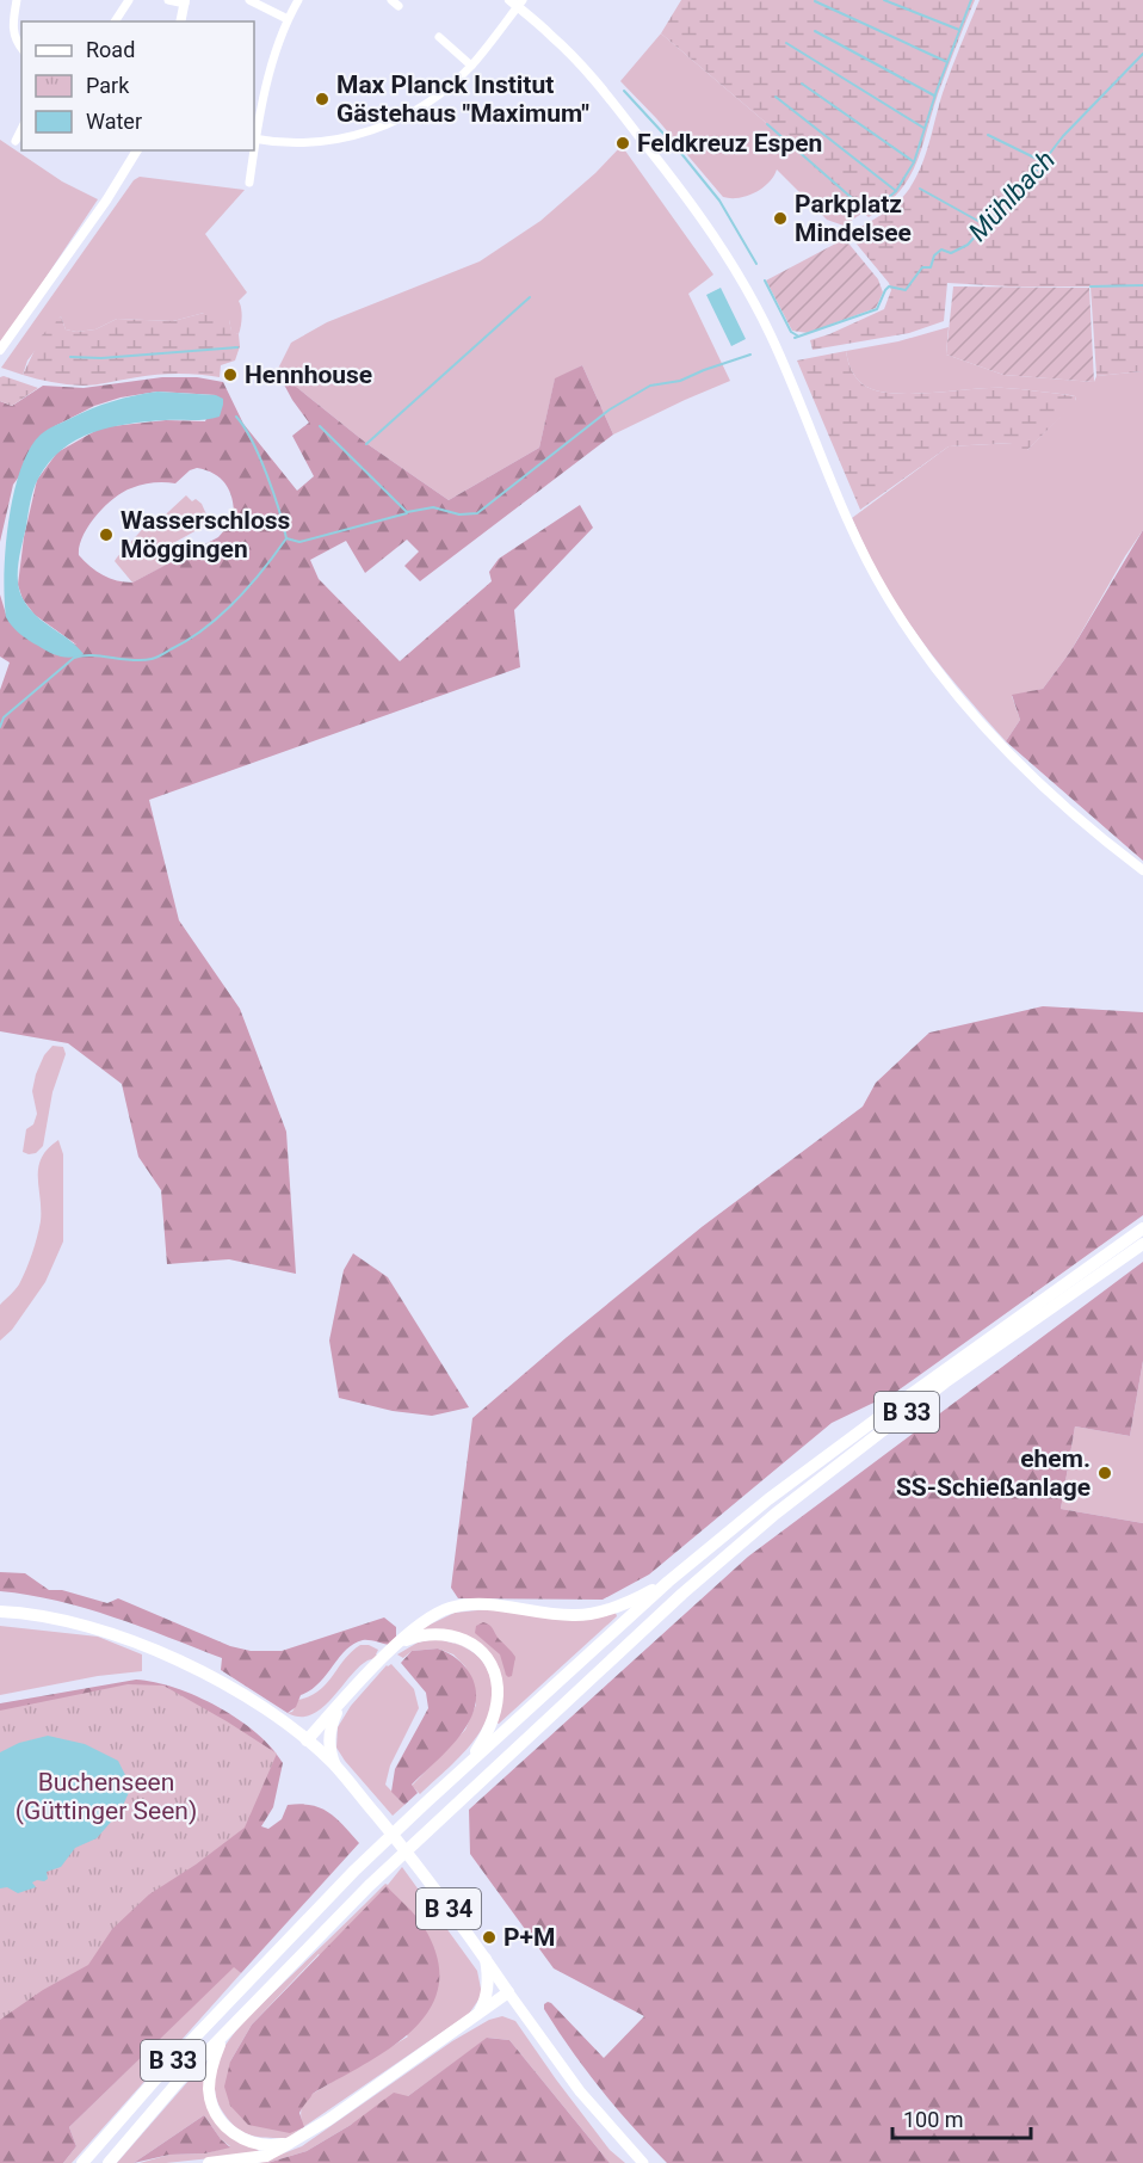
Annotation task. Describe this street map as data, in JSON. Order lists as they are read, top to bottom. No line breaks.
{"streets":{"main road":["B 33","B 34"]},"water":["Mühlbach"],"parks":["Buchenseen (Güttinger Seen)"],"places":["Max Planck Institut Gästehaus \"Maximum\"","Feldkreuz Espen","Parkplatz Mindelsee","Hennhouse","Wasserschloss Möggingen","ehem. SS-Schießanlage","P+M"],"legend":["Road","Park","Water"],"scale_bar":"100 m"}
